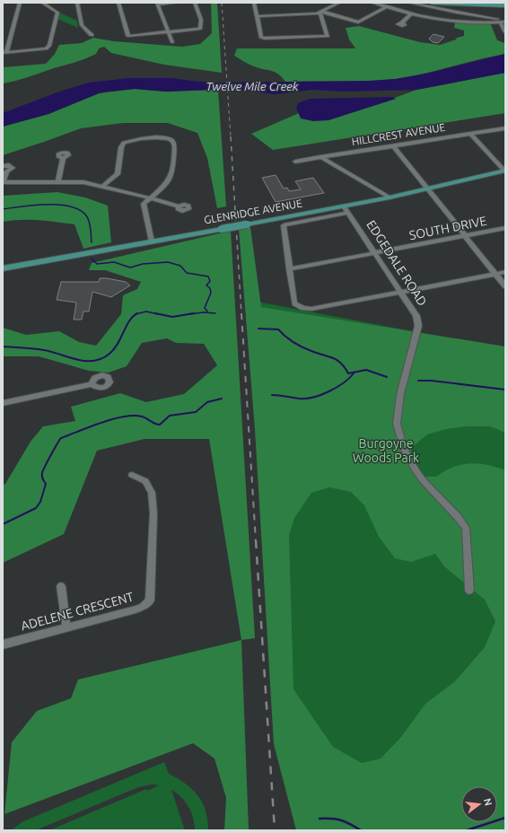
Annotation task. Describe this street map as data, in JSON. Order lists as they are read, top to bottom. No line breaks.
{"streets":{"main road":["GLENRIDGE AVENUE"],"street":["HILLCREST AVENUE","SOUTH DRIVE","EDGEDALE ROAD","ADELENE CRESCENT"]},"crossings":[["GLENRIDGE AVENUE","EDGEDALE ROAD"],["SOUTH DRIVE","EDGEDALE ROAD"]],"water":["Twelve Mile Creek"],"parks":["Burgoyne Woods Park"],"north":"right"}
